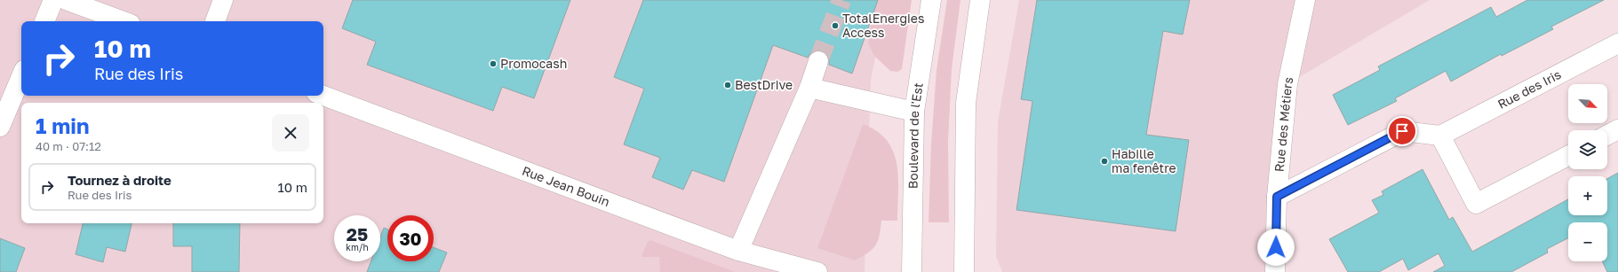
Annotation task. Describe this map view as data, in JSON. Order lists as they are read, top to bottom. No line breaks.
{"streets":{"street":["Rue des Iris","Rue des Métiers","Boulevard de l'Est","Rue Jean Bouin"]},"places":["TotalEnergies Access","Promocash","BestDrive","Habille ma fenêtre"],"north":"bottom right","page":{"turn":["10 m","Rue des Iris"],"map_buttons":["+","−"],"heading":["1 min","40 m · 07:12"],"list":[{"name":"Tournez à droite","note":"Rue des Iris","value":"10 m"}],"speed":"25 km/h","limit":"30"}}
